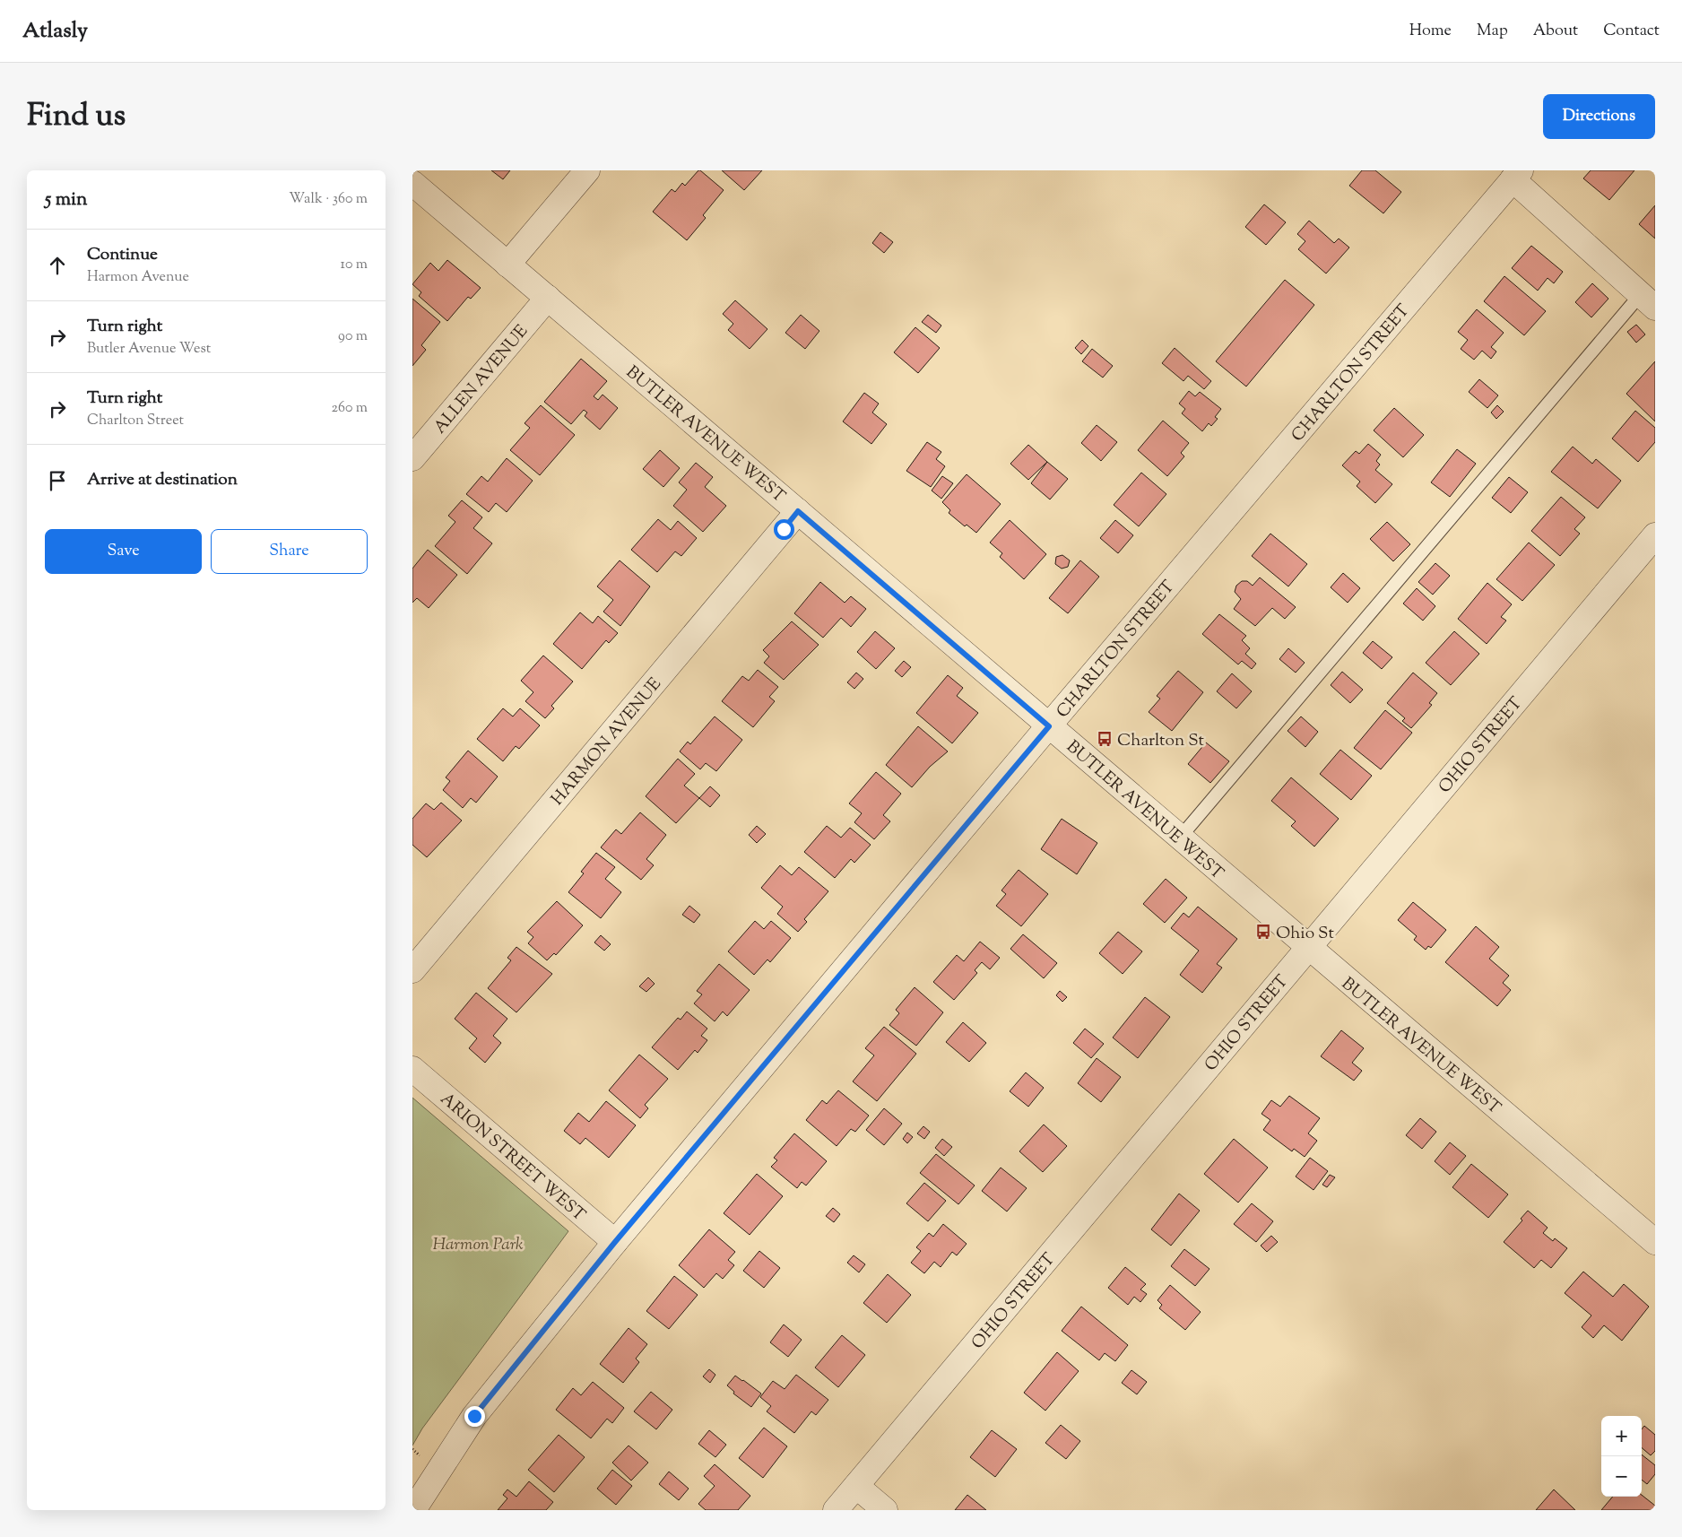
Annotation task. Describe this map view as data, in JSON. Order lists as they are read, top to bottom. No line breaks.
{"streets":{"street":["CHARLTON STREET","ALLEN AVENUE","BUTLER AVENUE WEST","HARMON AVENUE","OHIO STREET","ARION STREET WEST"]},"crossings":[["CHARLTON STREET","BUTLER AVENUE WEST"],["CHARLTON STREET","ARION STREET WEST"],["ALLEN AVENUE","BUTLER AVENUE WEST"],["BUTLER AVENUE WEST","HARMON AVENUE"],["BUTLER AVENUE WEST","OHIO STREET"]],"parks":["Harmon Park"],"places":{"bus stop":["Charlton St","Ohio St"]},"page":{"header":"Atlasly","nav":["Home","Map","About","Contact"],"title":"Find us","buttons":["Directions",["Save","Share"]],"heading":["5 min","Walk · 360 m"],"list":[["Continue","Harmon Avenue","10 m"],["Turn right","Butler Avenue West","90 m"],["Turn right","Charlton Street","260 m"],"Arrive at destination"],"map_buttons":["+","−"]}}
